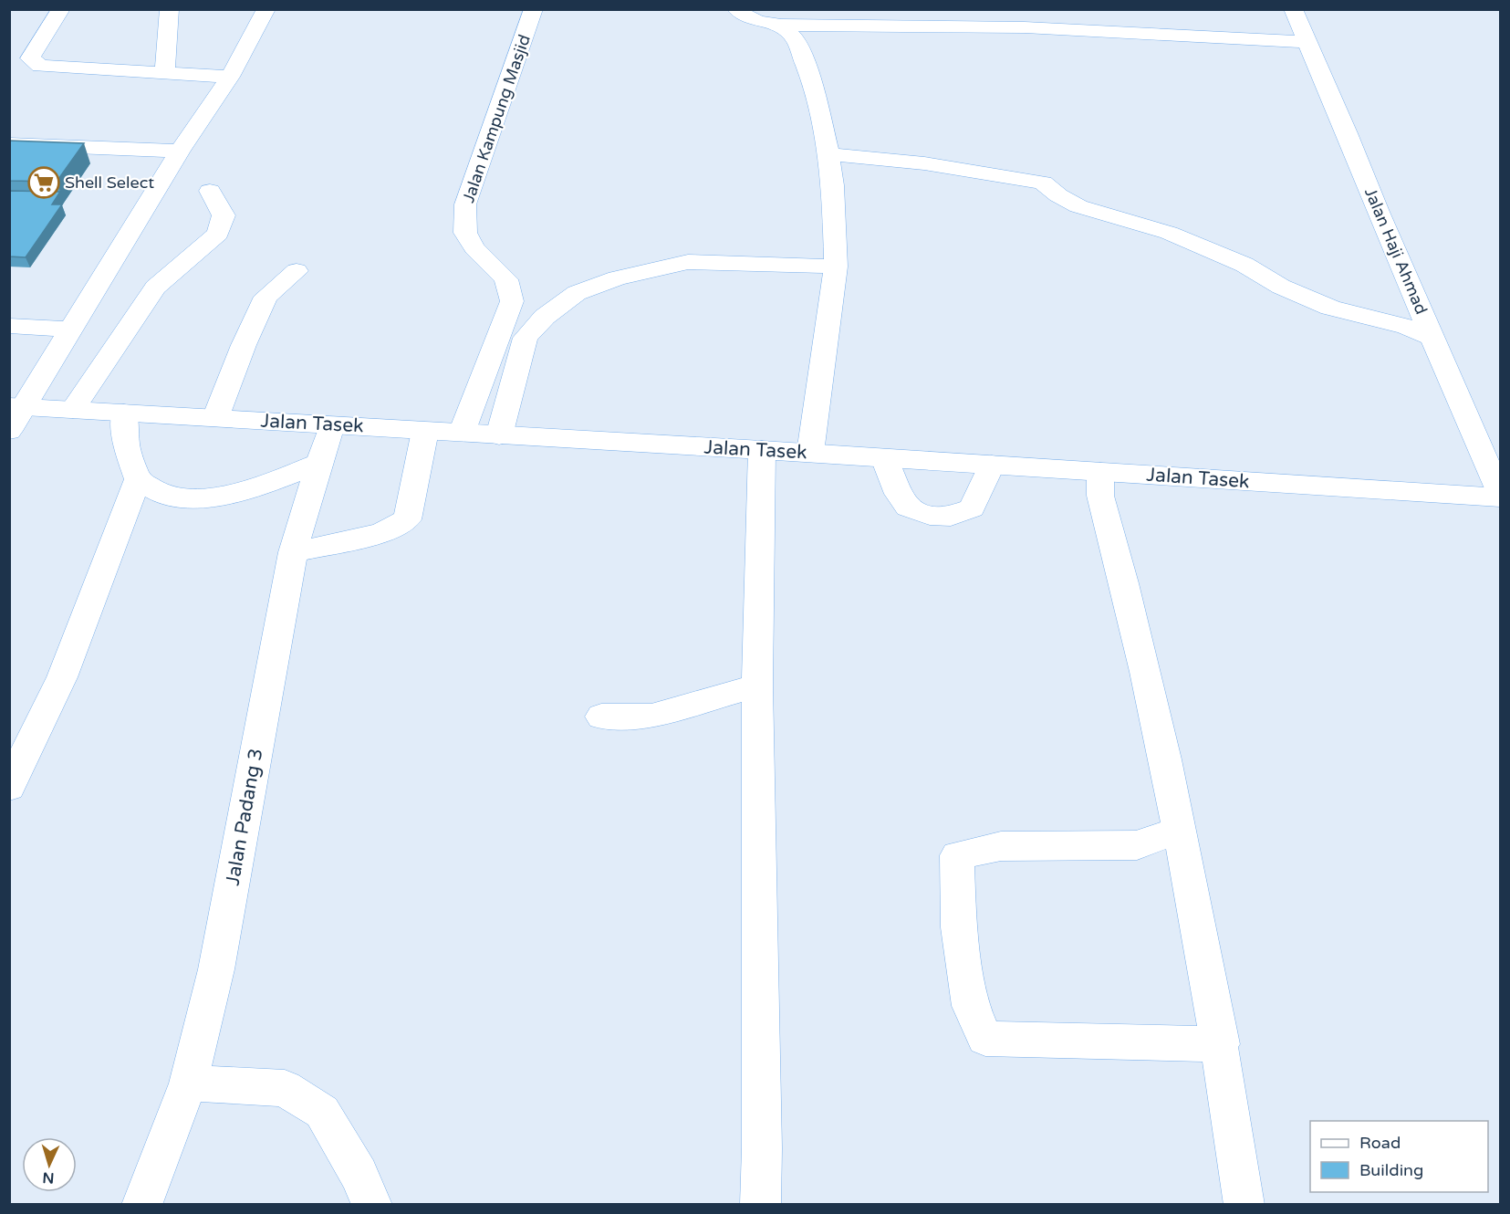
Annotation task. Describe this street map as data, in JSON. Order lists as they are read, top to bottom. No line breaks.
{"streets":{"street":["Jalan Kampung Masjid","Jalan Haji Ahmad","Jalan Tasek","Jalan Padang 3"]},"crossings":[["Jalan Kampung Masjid","Jalan Tasek"],["Jalan Tasek","Jalan Padang 3"]],"places":{"supermarket":["Shell Select"]},"legend":["Road","Building"],"north":"bottom"}
